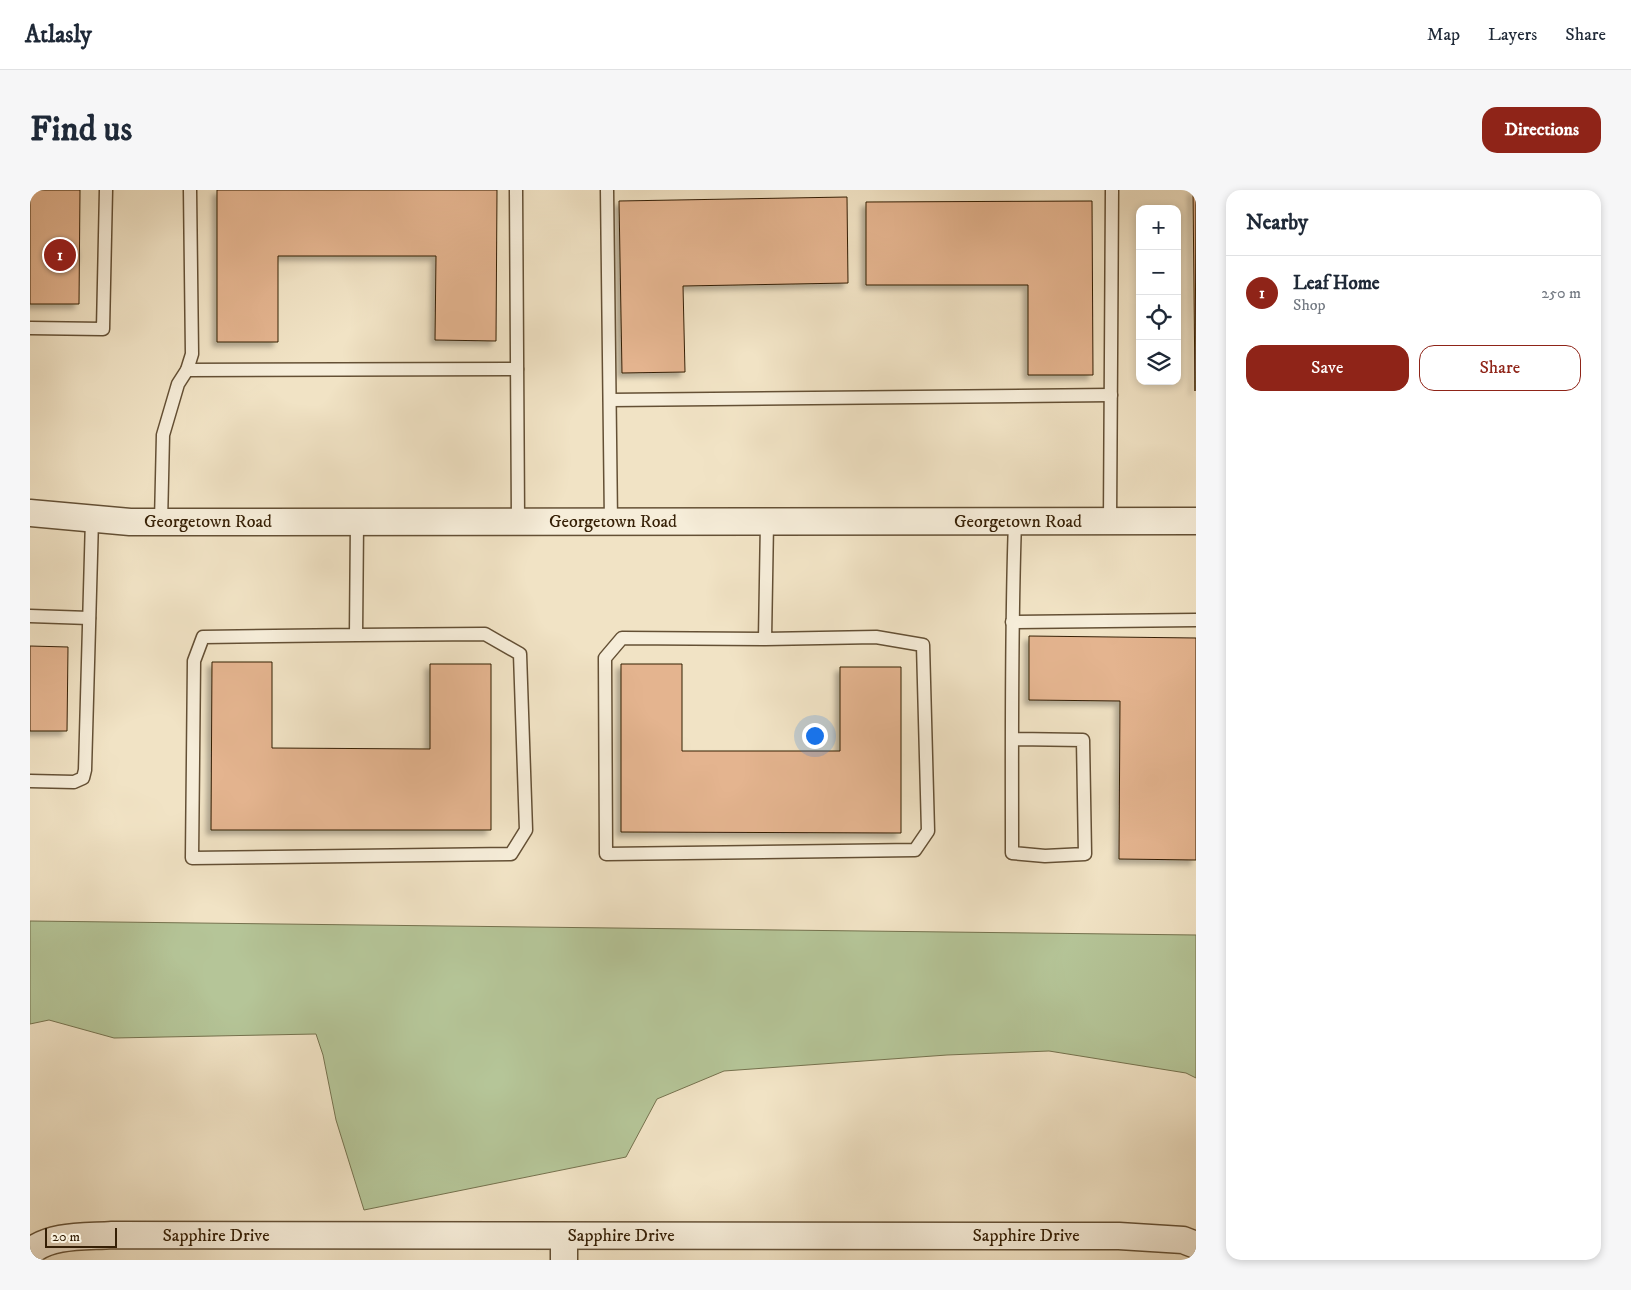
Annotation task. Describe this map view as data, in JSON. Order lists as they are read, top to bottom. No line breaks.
{"streets":{"street":["Georgetown Road","Sapphire Drive"]},"scale_bar":"20 m","page":{"header":"Atlasly","nav":["Map","Layers","Share"],"buttons":["Directions",["Save","Share"]],"title":"Find us","heading":"Nearby","map_buttons":["+","−"],"pins":"1","list":[{"mark":"1","name":"Leaf Home","note":"Shop","value":"250 m"}],"scale":"20 m"}}
